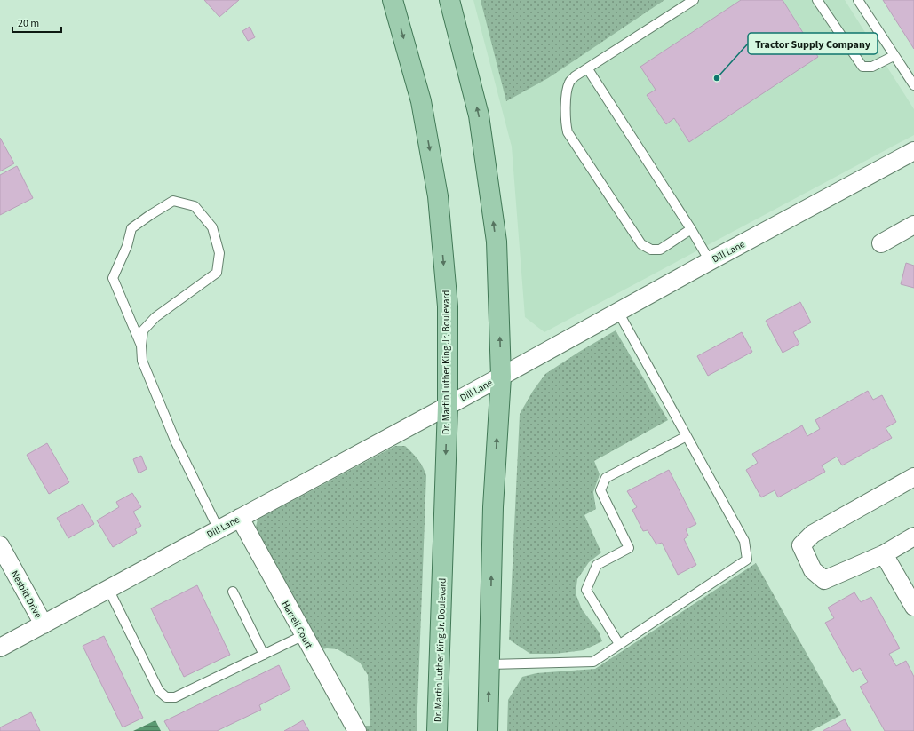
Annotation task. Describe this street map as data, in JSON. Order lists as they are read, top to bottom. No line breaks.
{"streets":{"main road":["Dr. Martin Luther King Jr. Boulevard"],"street":["Dill Lane","Nesbitt Drive","Harrell Court"]},"crossings":[["Dill Lane","Dr. Martin Luther King Jr. Boulevard"],["Dill Lane","Nesbitt Drive"],["Dill Lane","Harrell Court"]],"places":["Tractor Supply Company"],"scale_bar":"20 m"}
